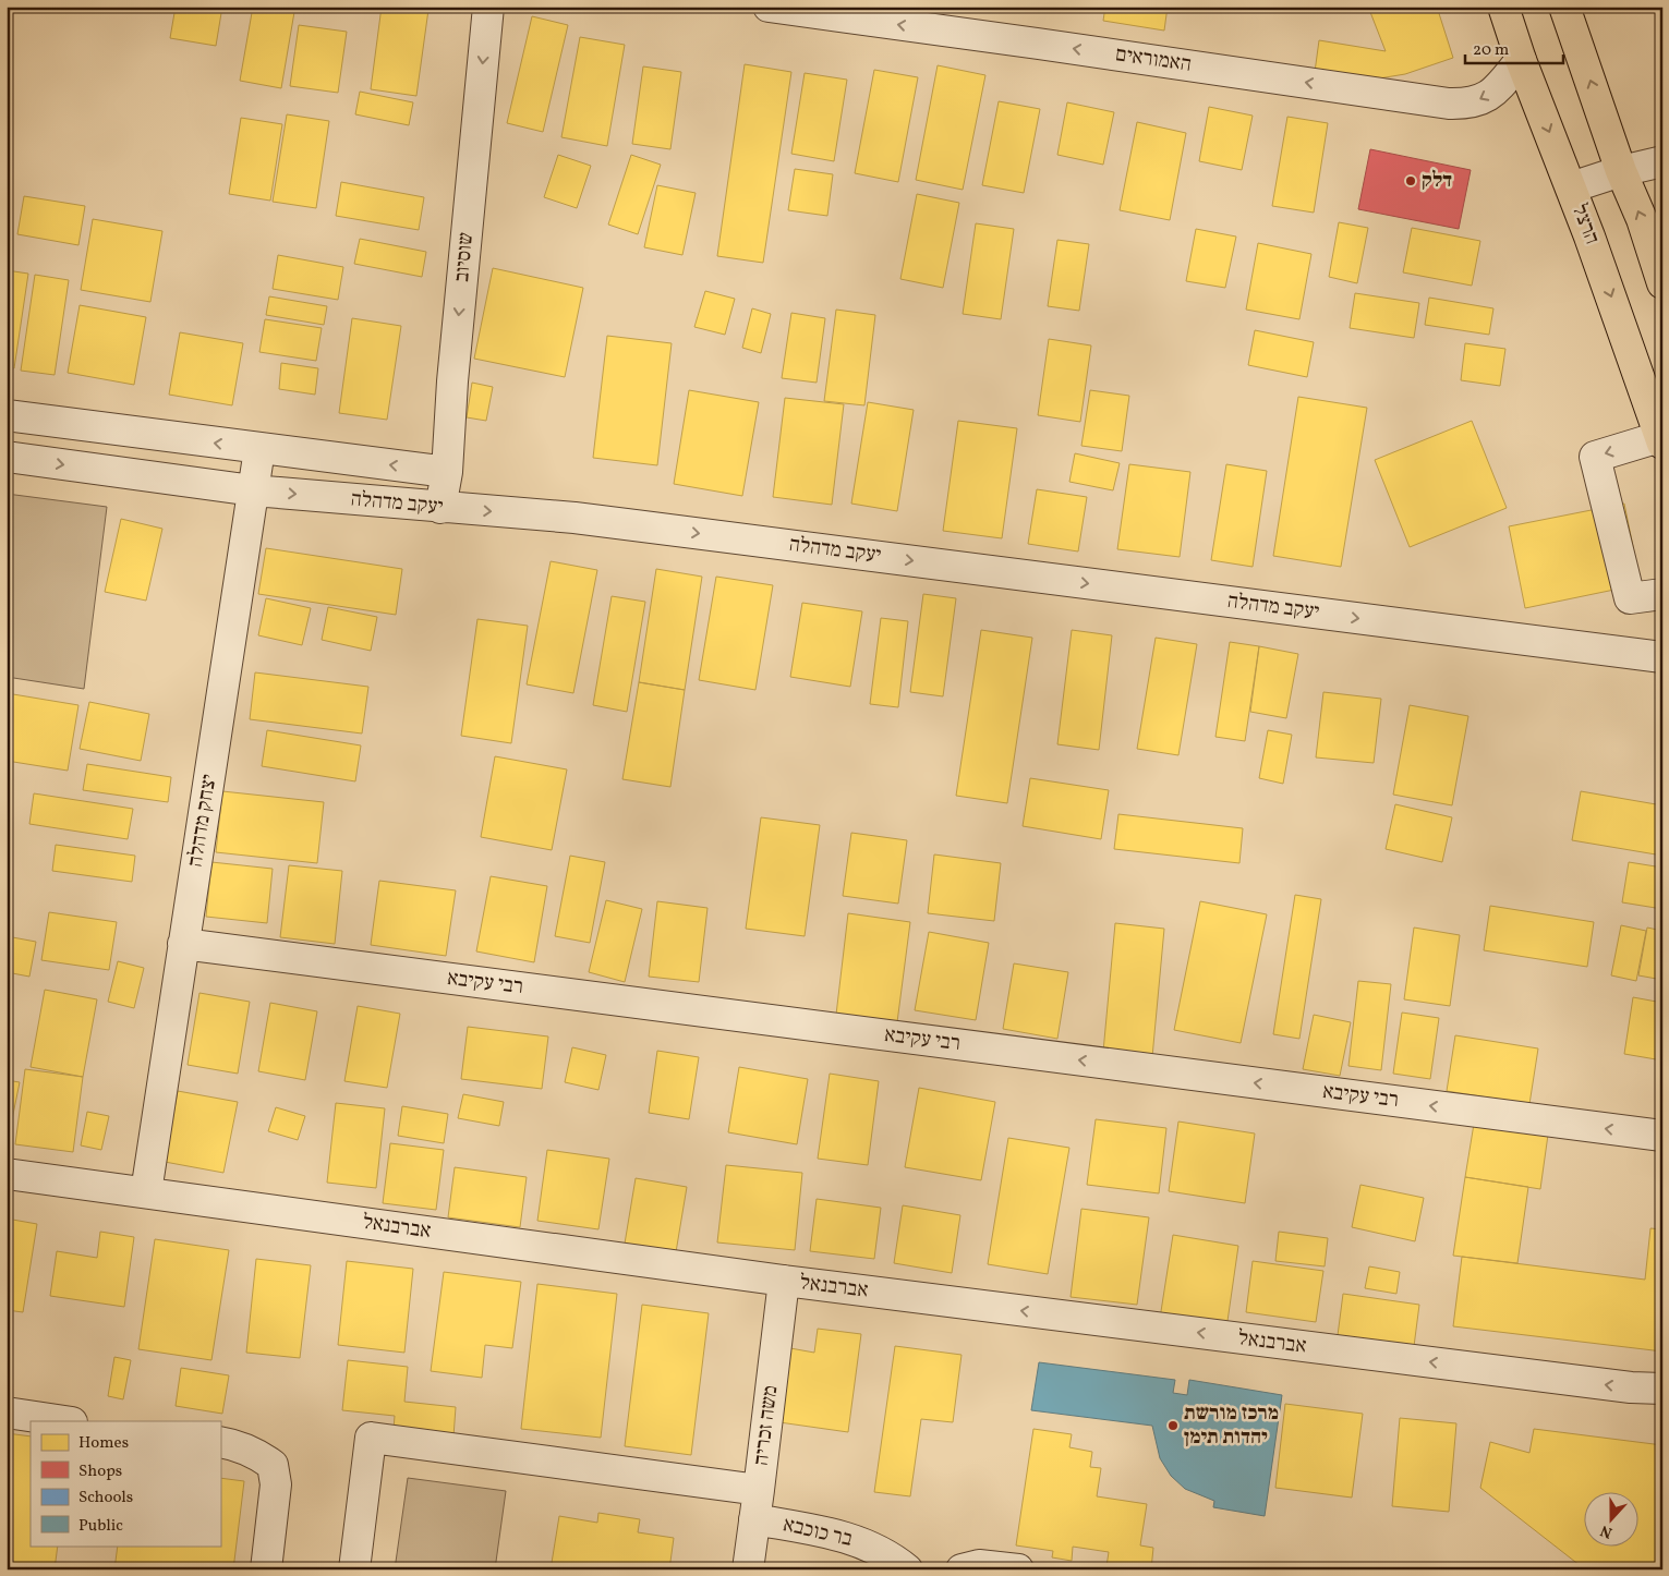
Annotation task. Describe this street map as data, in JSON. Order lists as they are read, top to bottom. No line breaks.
{"streets":{"main road":["הרצל"],"street":["האמוראים","שוסיוב","יעקב מדהלה","יצחק מדהלה","רבי עקיבא","אברבנאל","משה זכריה","בר כוכבא"]},"crossings":[["האמוראים","הרצל"],["שוסיוב","יעקב מדהלה"],["יעקב מדהלה","יצחק מדהלה"],["יצחק מדהלה","רבי עקיבא"],["יצחק מדהלה","אברבנאל"],["אברבנאל","משה זכריה"],["משה זכריה","בר כוכבא"]],"one_way":["האמוראים","שוסיוב","רבי עקיבא","אברבנאל"],"places":["דלק","מרכז מורשת יהדות תימן"],"legend":["Homes","Shops","Schools","Public"],"scale_bar":"20 m","north":"bottom"}
